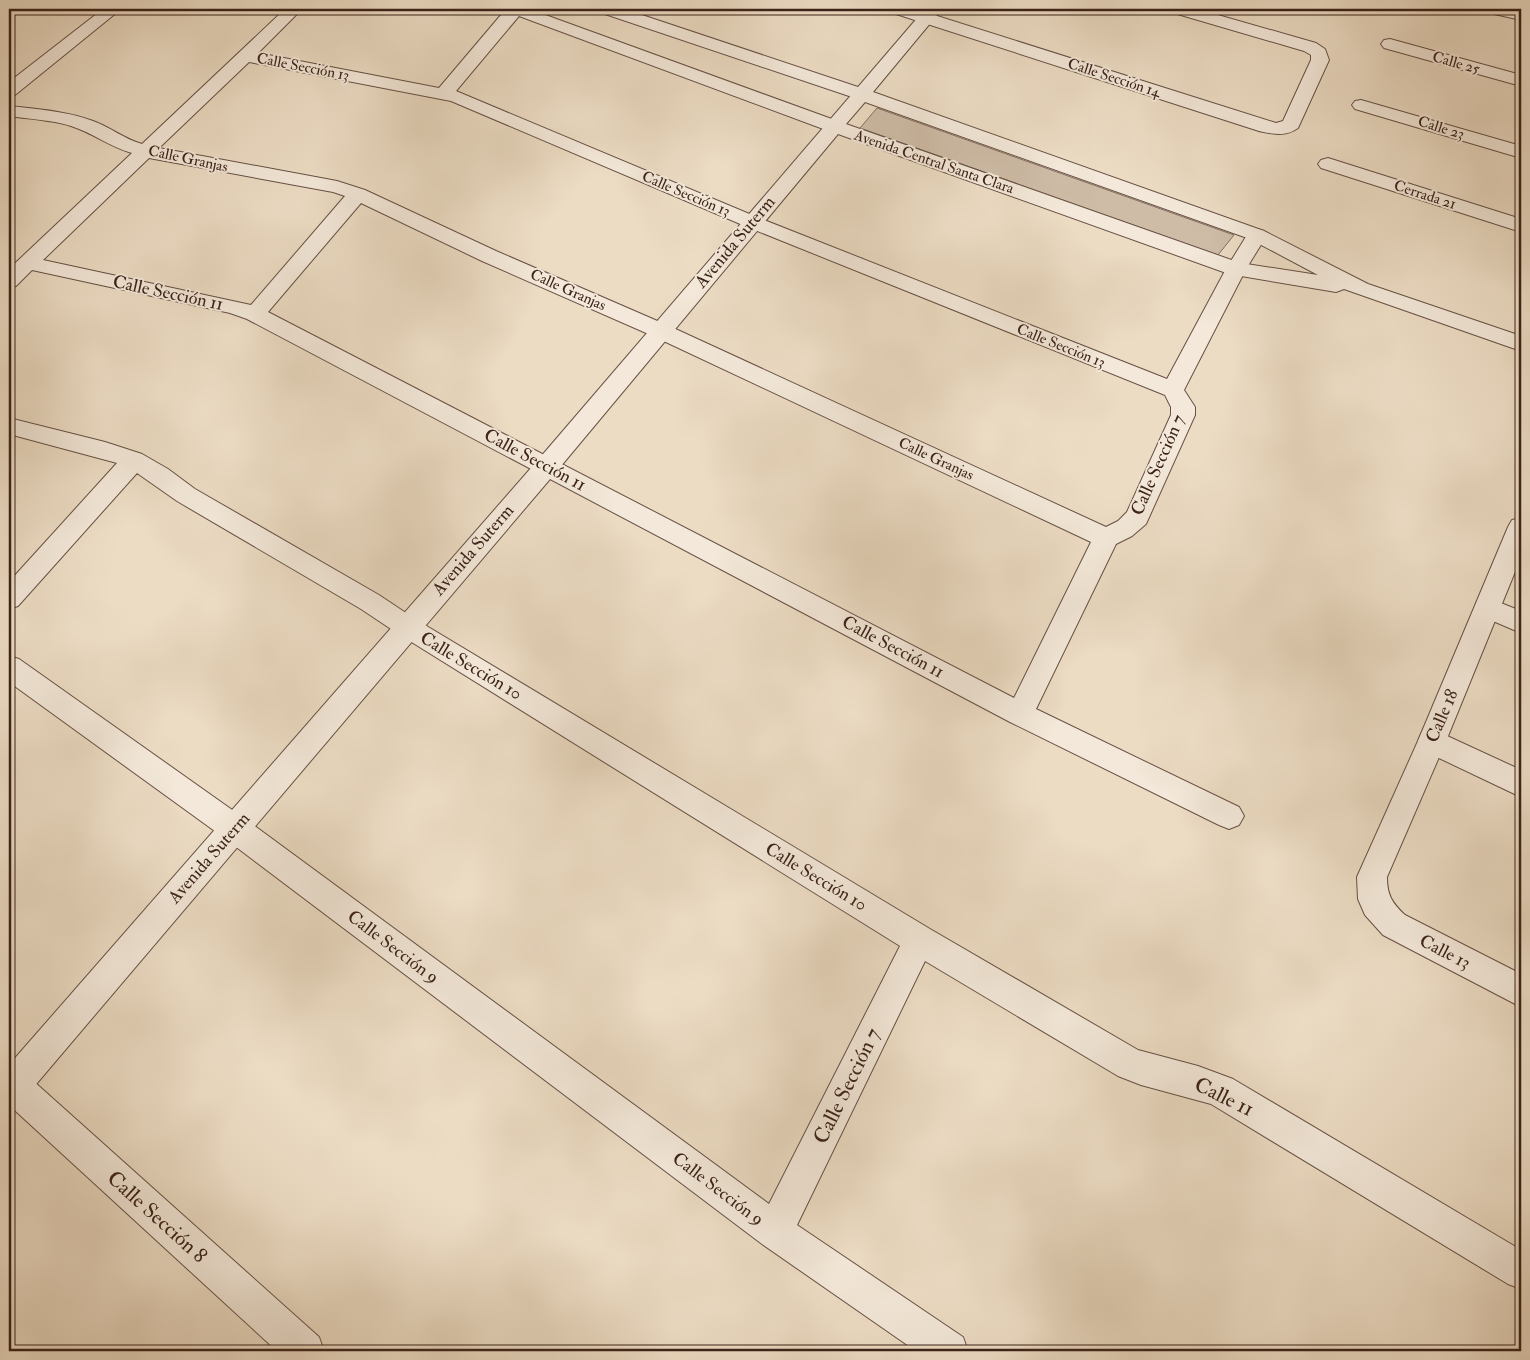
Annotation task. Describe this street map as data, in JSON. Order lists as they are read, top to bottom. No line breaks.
{"streets":{"street":["Calle 25","Calle Sección 13","Calle Sección 14","Calle 23","Calle Granjas","Avenida Central Santa Clara","Cerrada 21","Avenida Suterm","Calle Sección 11","Calle Sección 7","Calle Sección 10","Calle 18","Calle Sección 9","Calle 13","Calle 11","Calle Sección 8"]},"crossings":[["Calle Sección 13","Avenida Suterm"],["Calle Sección 13","Calle Sección 7"],["Calle Sección 14","Avenida Suterm"],["Calle Granjas","Avenida Suterm"],["Calle Granjas","Calle Sección 7"],["Avenida Central Santa Clara","Avenida Suterm"],["Avenida Central Santa Clara","Calle Sección 7"],["Avenida Suterm","Calle Sección 11"],["Avenida Suterm","Calle Sección 10"],["Avenida Suterm","Calle Sección 9"],["Avenida Suterm","Calle Sección 8"],["Calle Sección 7","Calle Sección 10"],["Calle Sección 7","Calle Sección 9"],["Calle Sección 7","Calle 11"],["Calle Sección 10","Calle 11"],["Calle 18","Calle 13"]]}
